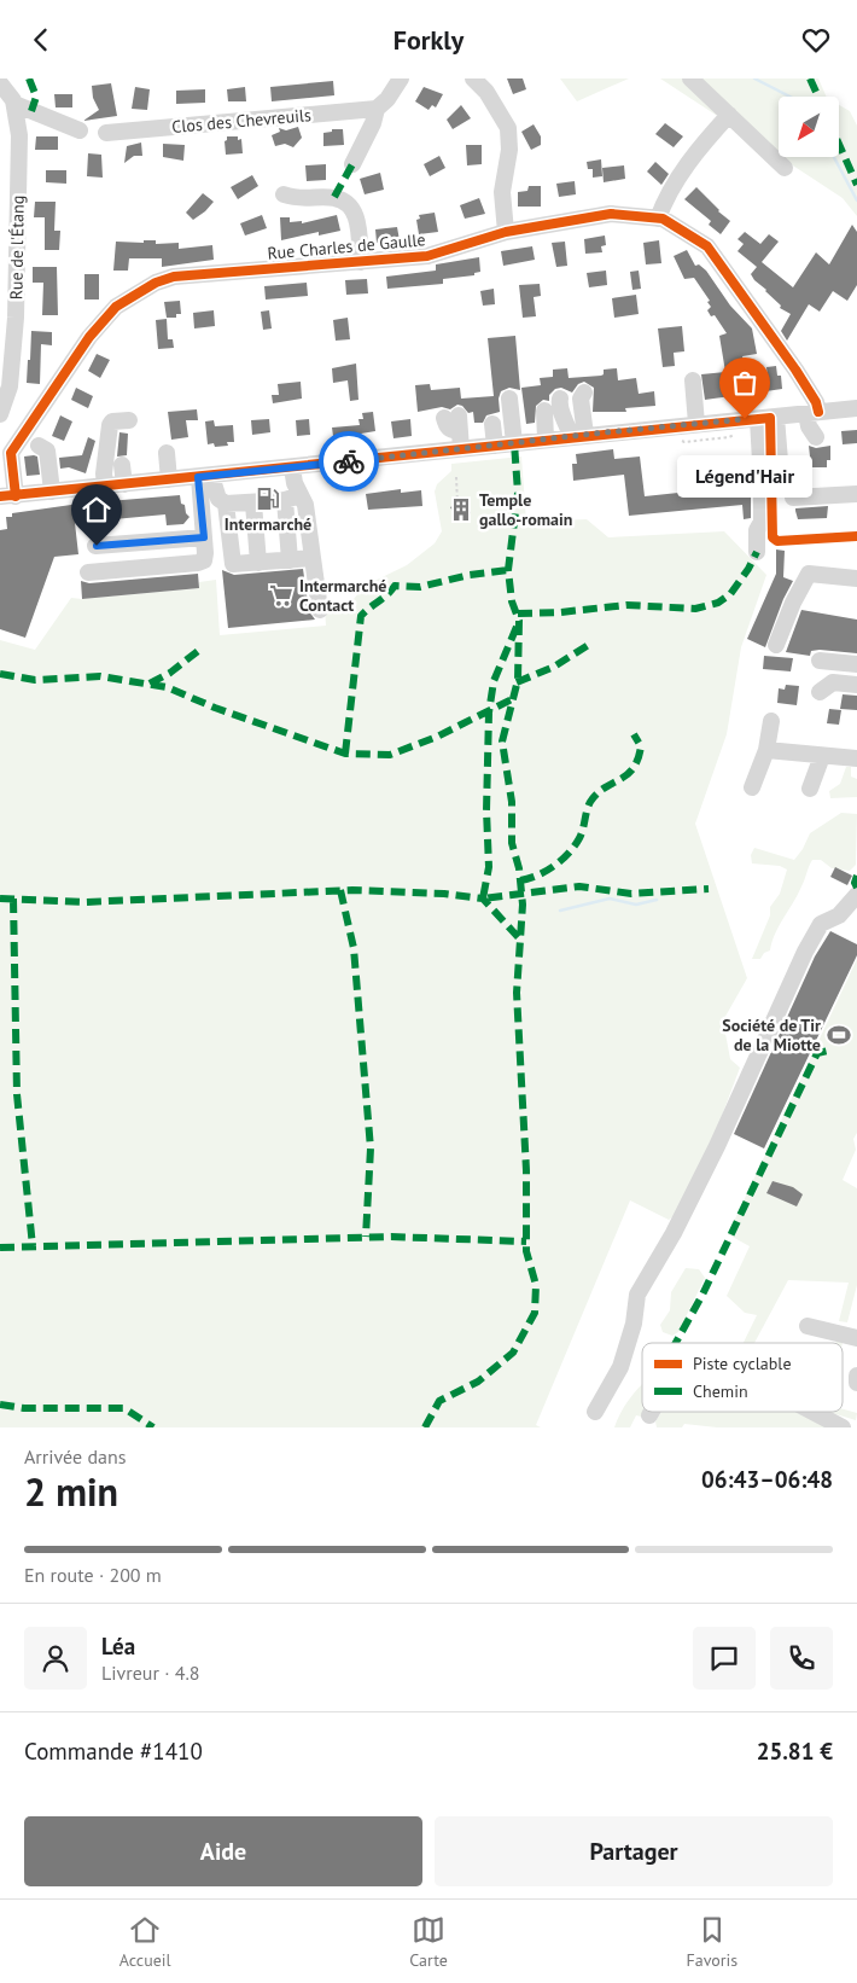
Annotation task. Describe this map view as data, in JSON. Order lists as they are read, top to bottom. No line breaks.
{"streets":{"street":["Clos des Chevreuils","Rue Charles de Gaulle","Rue de l'Étang"]},"places":{"other":["Légend'Hair"],"fuel station":["Intermarché"],"building":["Temple gallo-romain"],"supermarket":["Intermarché Contact"],"sports":["Société de Tir de la Miotte"]},"legend":["Piste cyclable","Chemin"],"north":"bottom left","page":{"header":"Forkly","bubble":"Légend'Hair","heading":["2 min","Arrivée dans","06:43–06:48"],"panel":["Léa","Livreur · 4.8","Commande #1410","25.81 €"],"bar":"En route · 200 m","buttons":["Aide","Partager"],"tabs":["Accueil","Carte","Favoris"]}}
